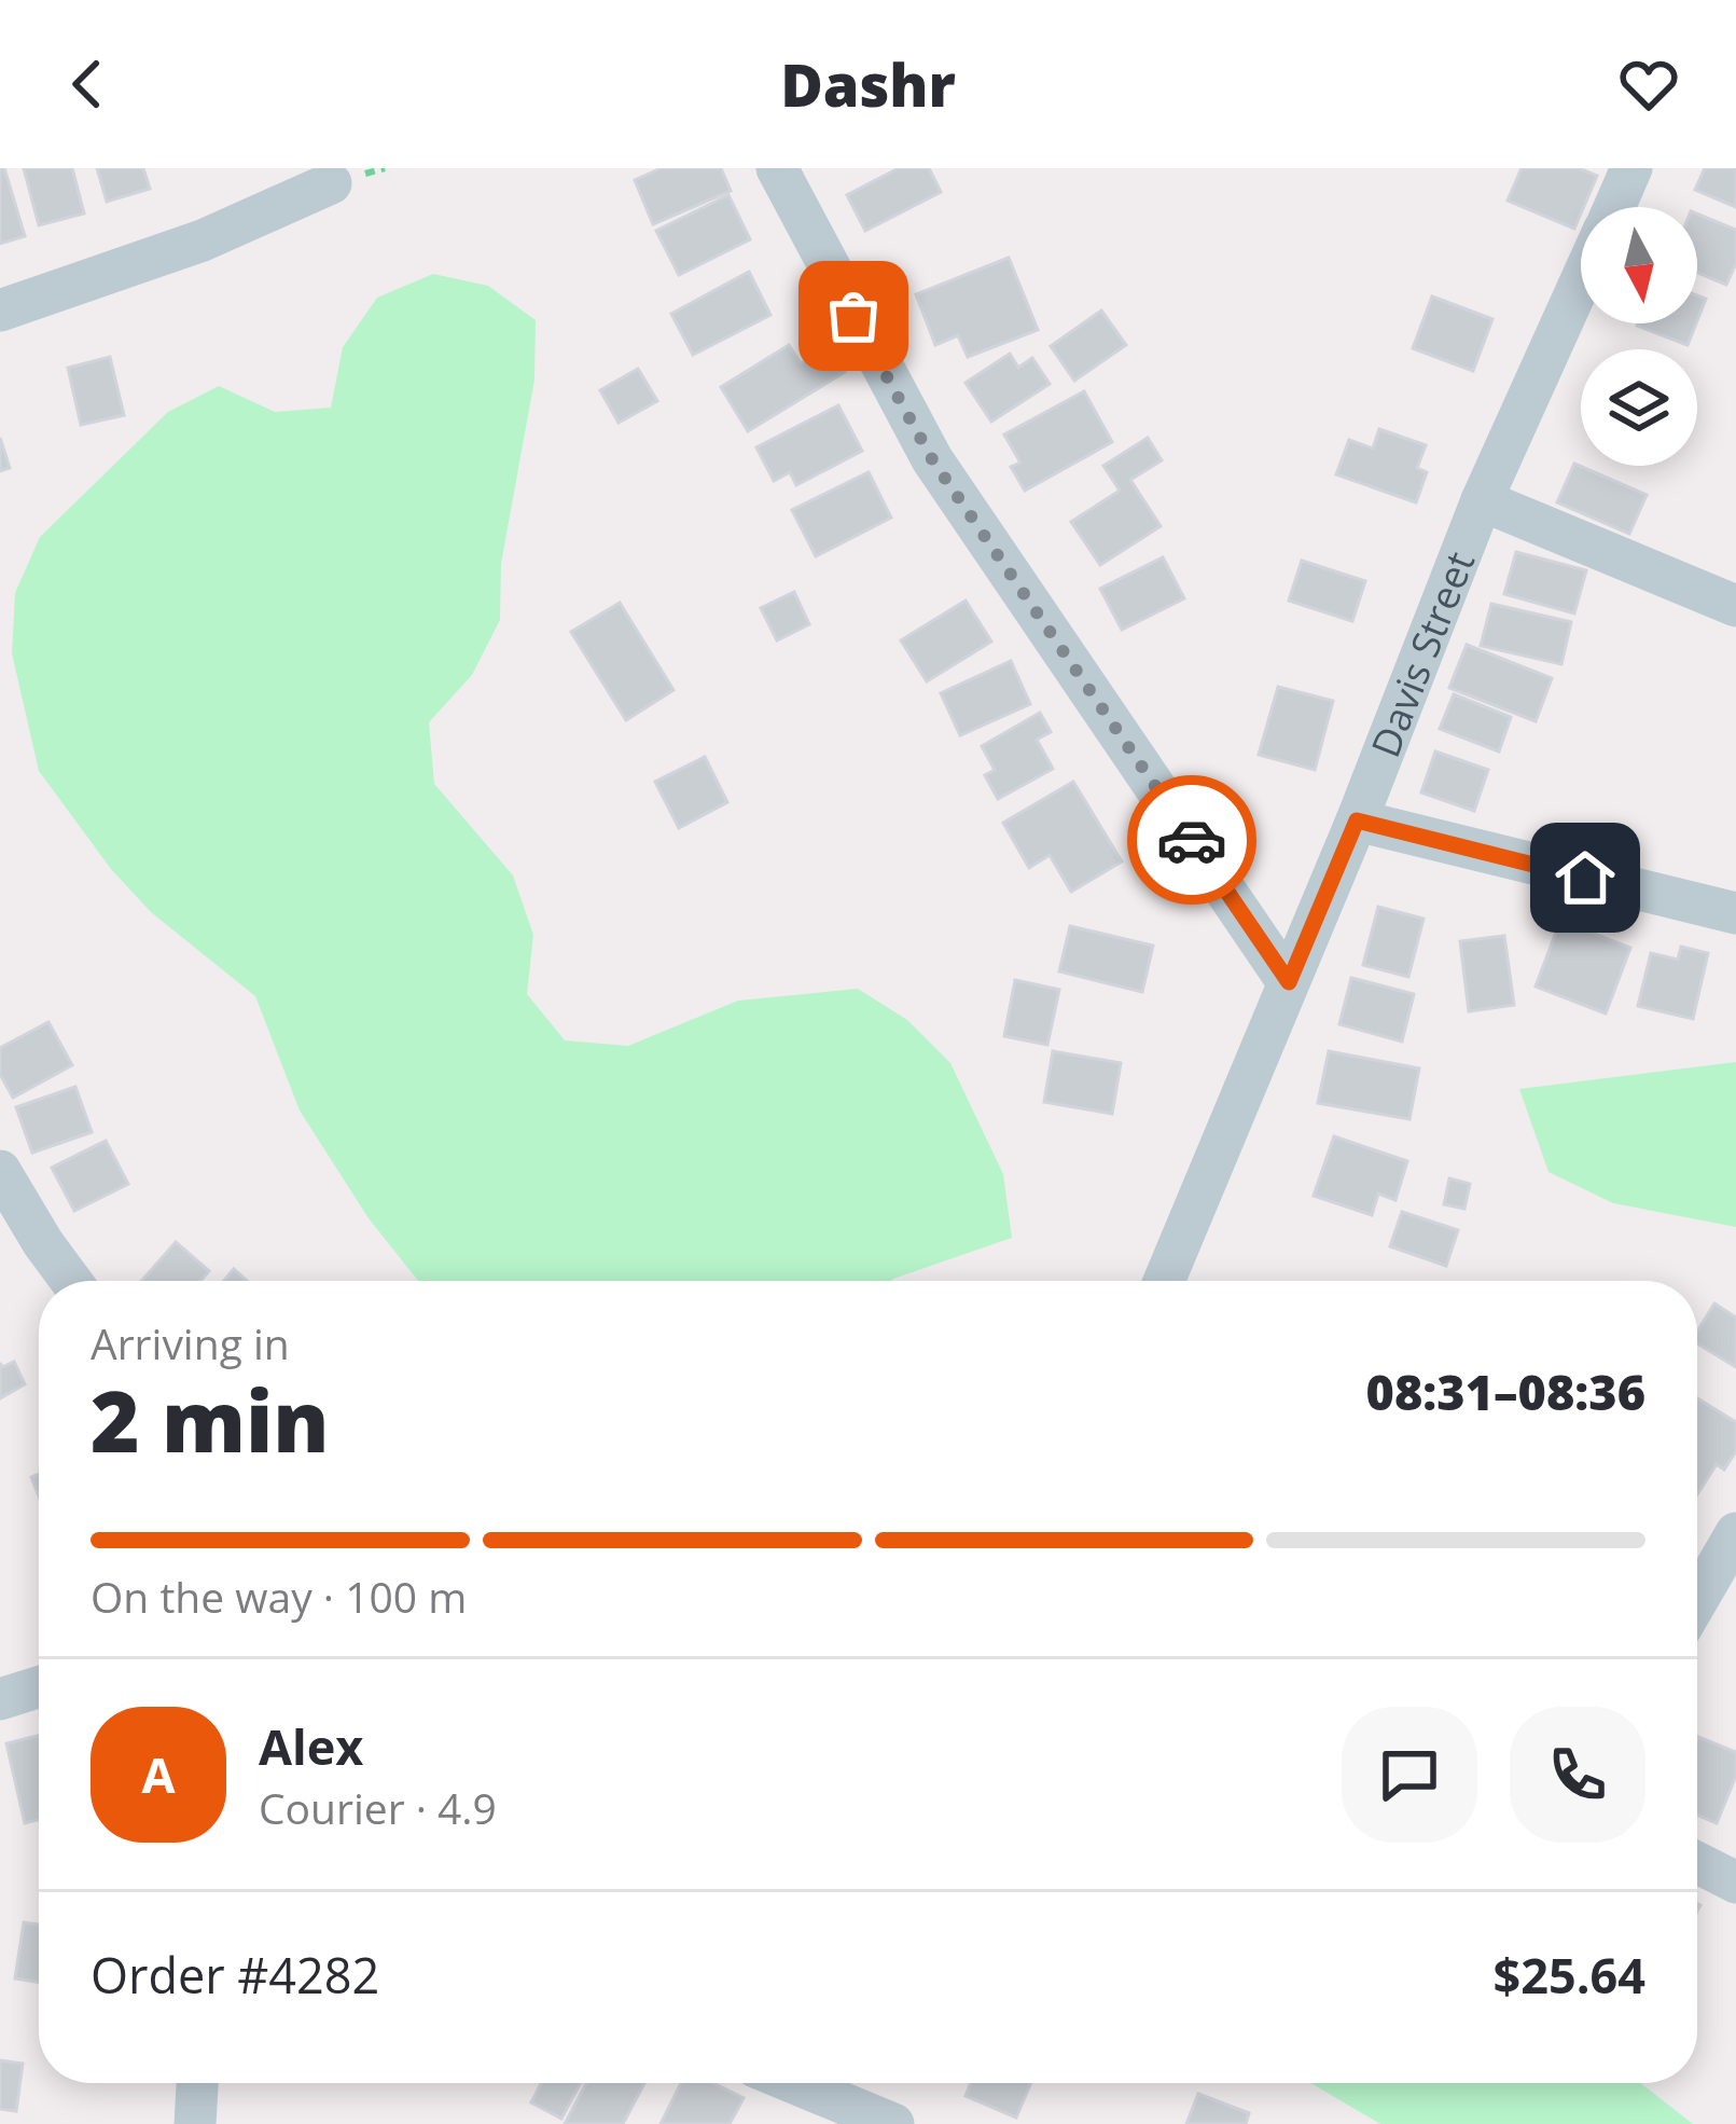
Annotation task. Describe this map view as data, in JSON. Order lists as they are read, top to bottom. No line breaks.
{"streets":{"street":["Davis Street"]},"north":"bottom","page":{"header":"Dashr","heading":["2 min","Arriving in","08:31–08:36"],"panel":["Alex","Courier · 4.9","Order #4282","$25.64"],"bar":"On the way · 100 m","round":"A"}}
